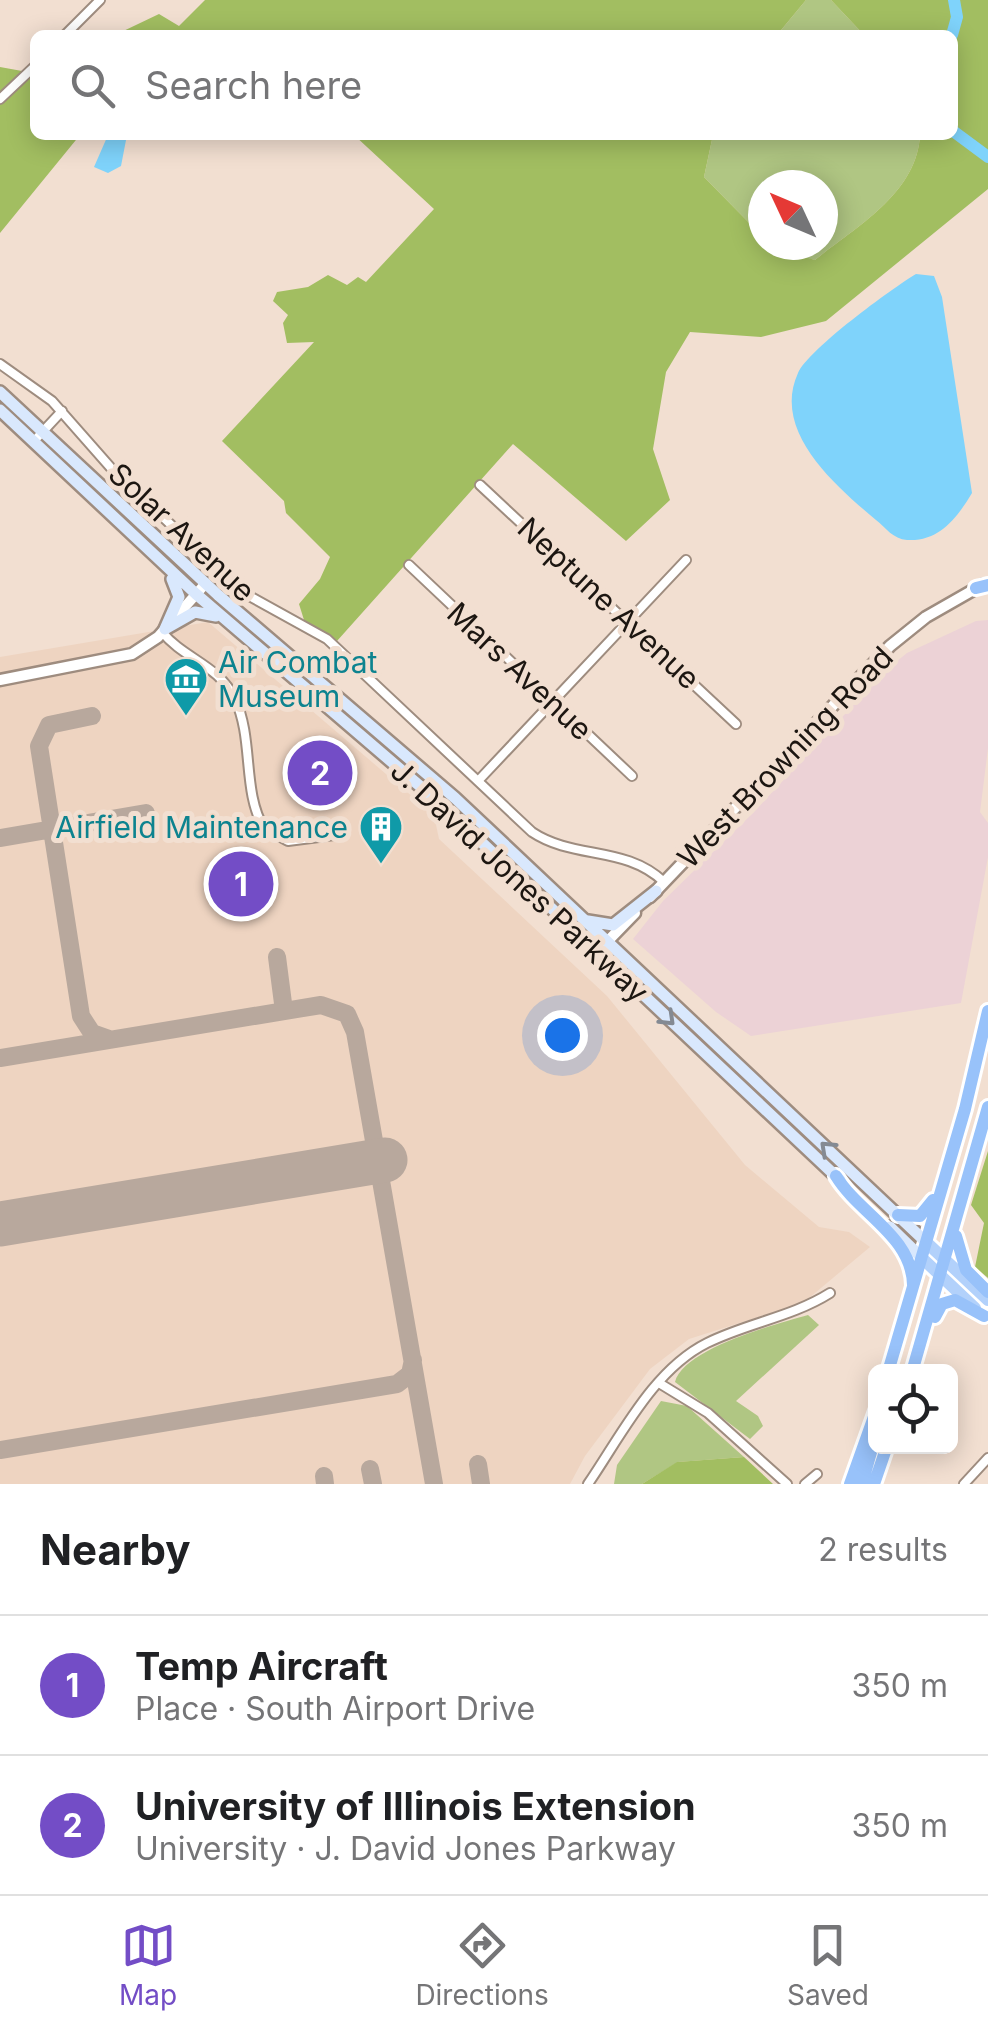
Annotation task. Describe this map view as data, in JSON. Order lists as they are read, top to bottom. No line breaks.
{"streets":{"main road":["J. David Jones Parkway"],"street":["Solar Avenue","Neptune Avenue","Mars Avenue","West Browning Road"]},"crossings":[["Solar Avenue","West Browning Road"],["West Browning Road","J. David Jones Parkway"]],"places":{"museum":["Air Combat Museum"],"building":["Airfield Maintenance"]},"north":"top left","page":{"search":"Search here","pins":["2","1"],"heading":["Nearby","2 results"],"list":[{"mark":"1","name":"Temp Aircraft","note":"Place · South Airport Drive","value":"350 m"},{"mark":"2","name":"University of Illinois Extension","note":"University · J. David Jones Parkway","value":"350 m"}],"nav":["Map","Directions","Saved"]}}
